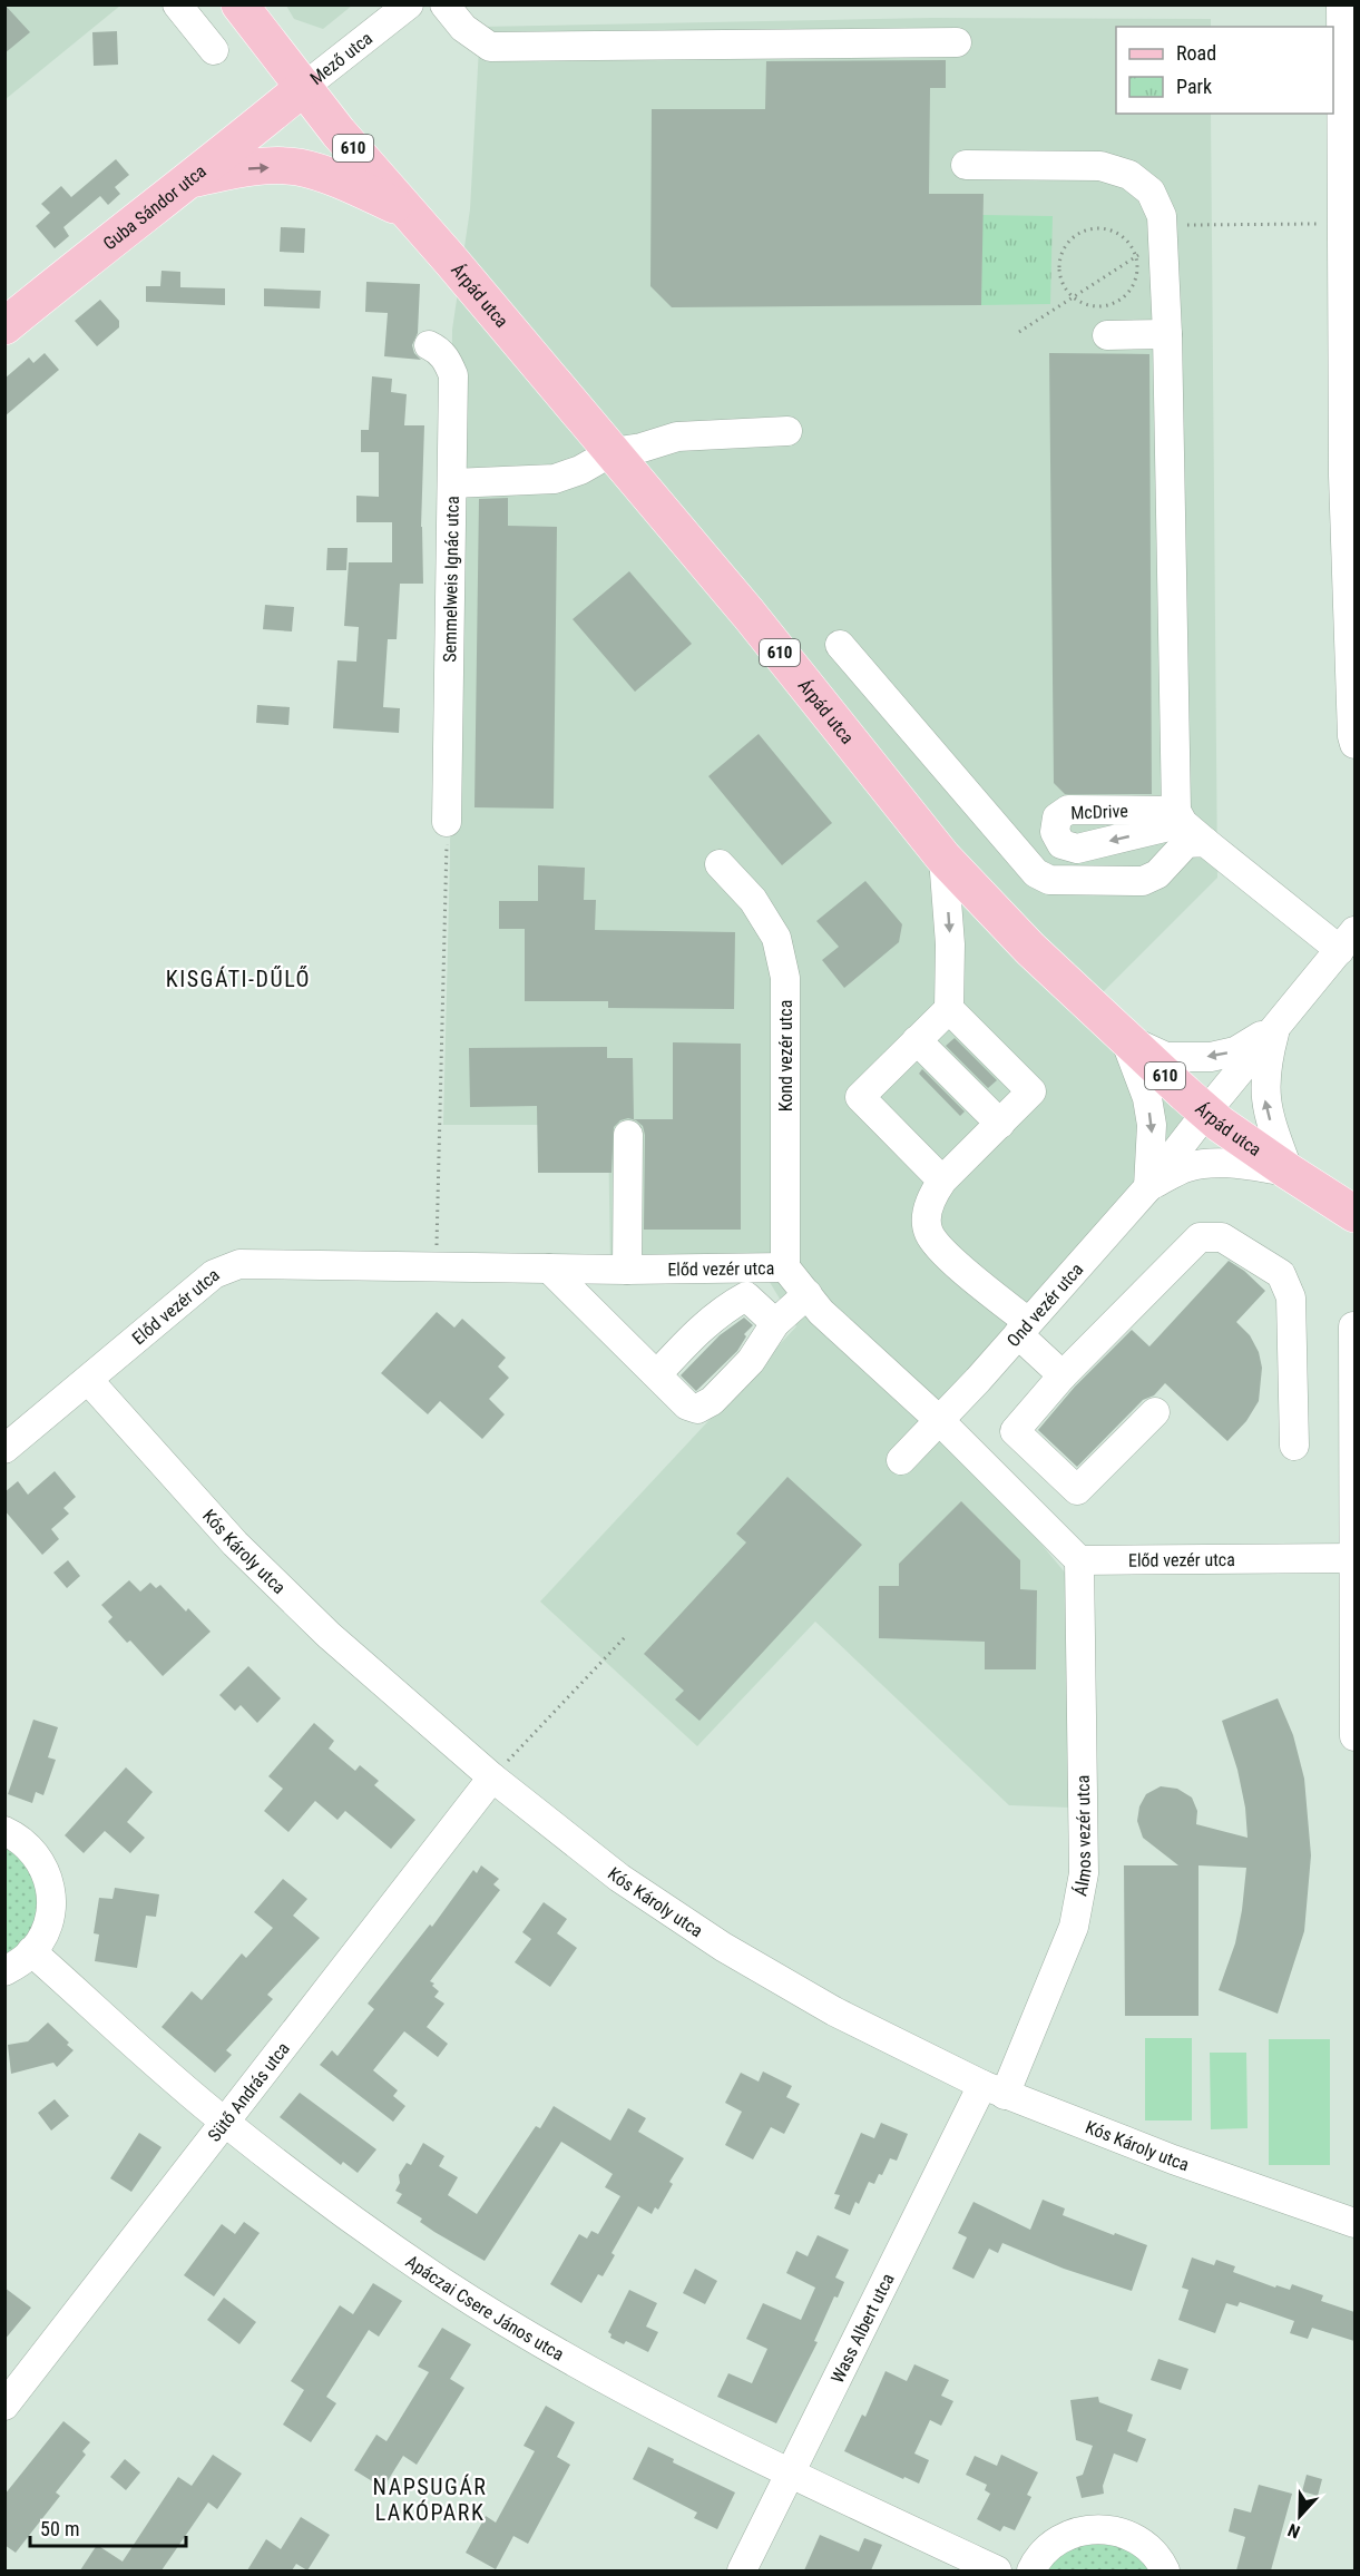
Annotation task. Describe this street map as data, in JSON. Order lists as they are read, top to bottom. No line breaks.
{"streets":{"main road":["610","Guba Sándor utca","Árpád utca"],"street":["Mező utca","Semmelweis Ignác utca","Kond vezér utca","Előd vezér utca","Ond vezér utca","Kós Károly utca","Álmos vezér utca","Sütő András utca","Apáczai Csere János utca","Wass Albert utca"]},"crossings":[["Mező utca","610"],["Mező utca","Guba Sándor utca"],["Mező utca","Árpád utca"],["610","Guba Sándor utca"],["610","Árpád utca"],["Guba Sándor utca","Árpád utca"],["Árpád utca","Ond vezér utca"],["Kond vezér utca","Előd vezér utca"],["Előd vezér utca","Ond vezér utca"],["Előd vezér utca","Kós Károly utca"],["Előd vezér utca","Álmos vezér utca"],["Kós Károly utca","Álmos vezér utca"],["Kós Károly utca","Sütő András utca"],["Kós Károly utca","Wass Albert utca"],["Álmos vezér utca","Wass Albert utca"],["Sütő András utca","Apáczai Csere János utca"],["Apáczai Csere János utca","Wass Albert utca"]],"districts":["KISGÁTI-DŰLŐ","NAPSUGÁR LAKÓPARK"],"legend":["Road","Park"],"scale_bar":"50 m","north":"bottom"}
